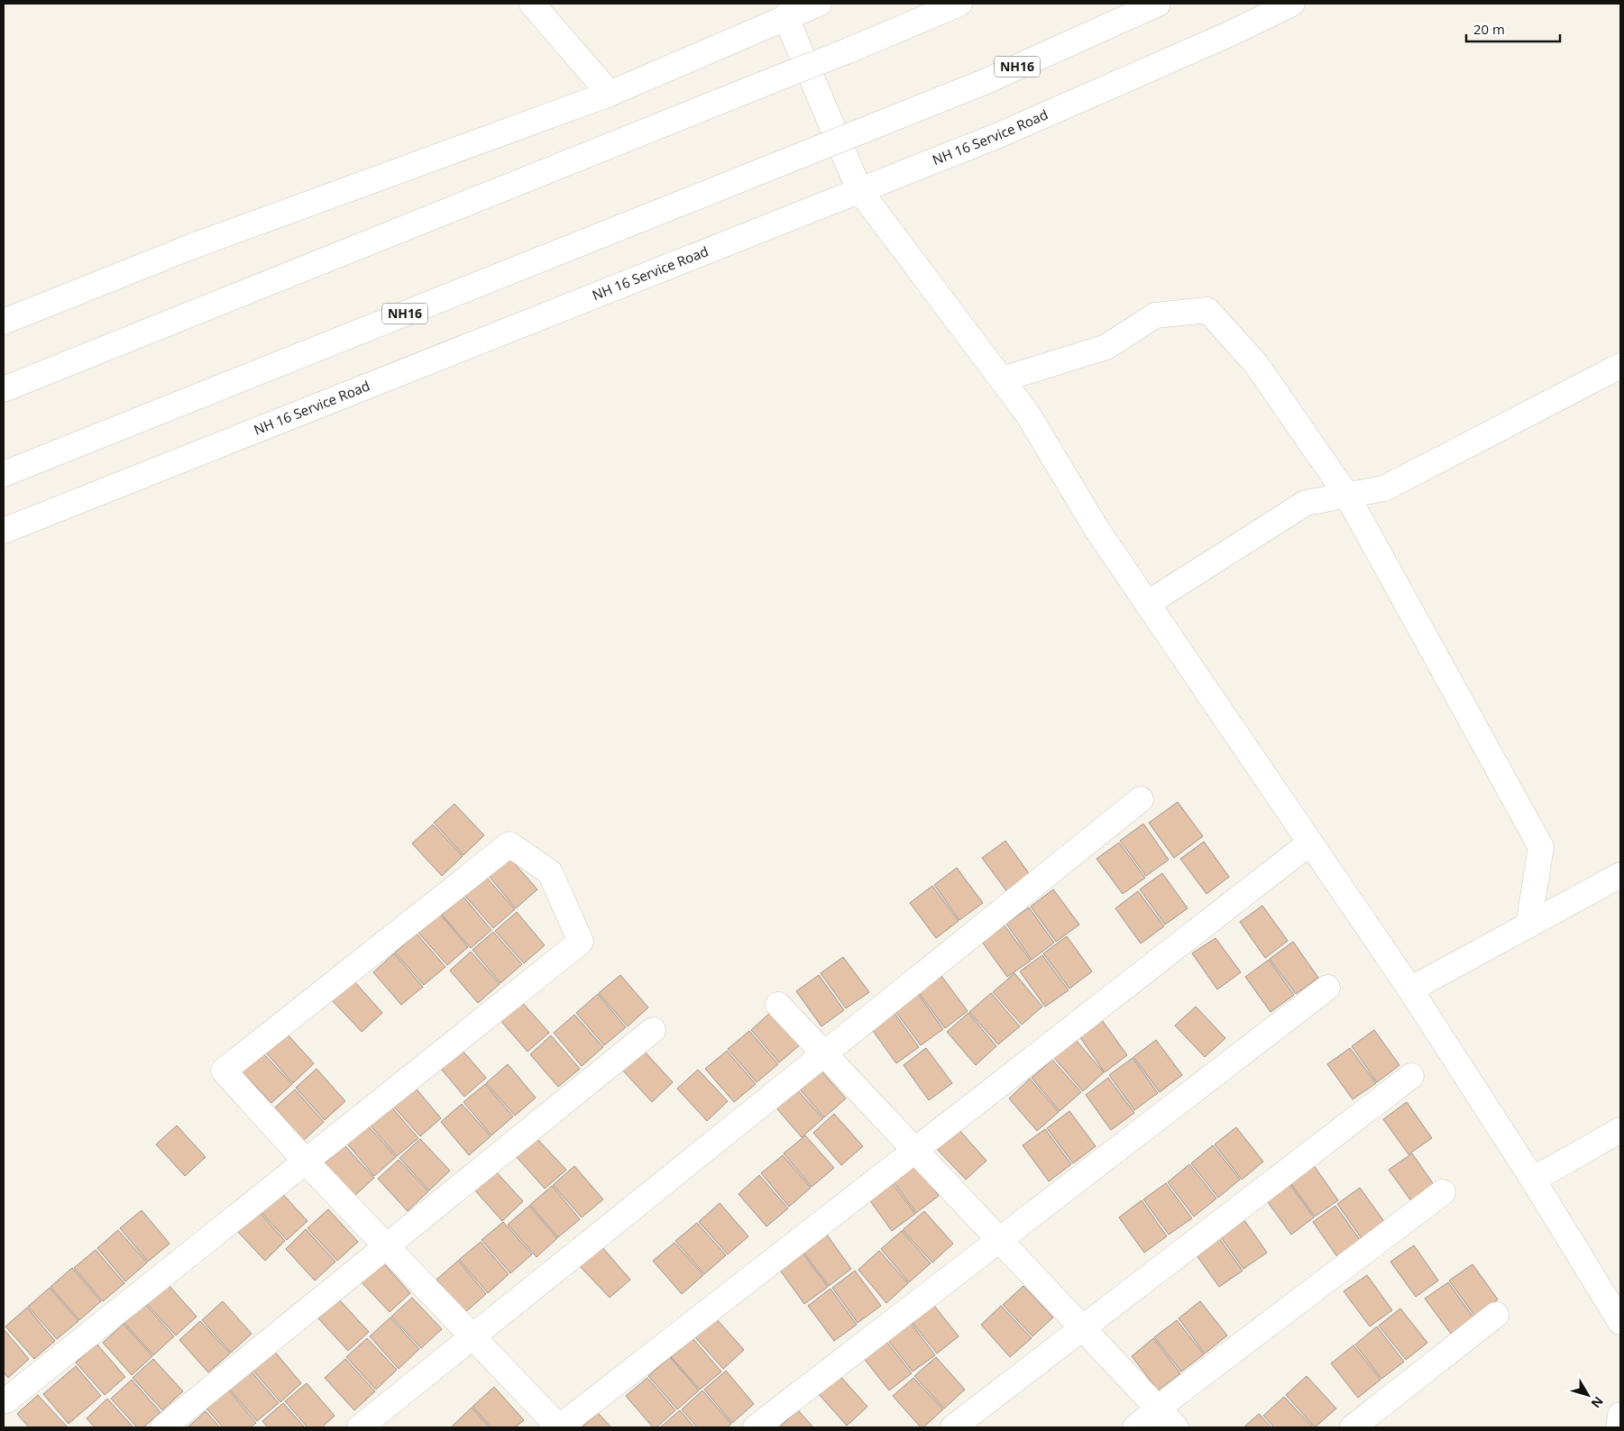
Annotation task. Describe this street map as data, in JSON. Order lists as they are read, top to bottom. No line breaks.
{"streets":{"main road":["NH16","NH 16 Service Road"]},"scale_bar":"20 m","north":"bottom right"}
